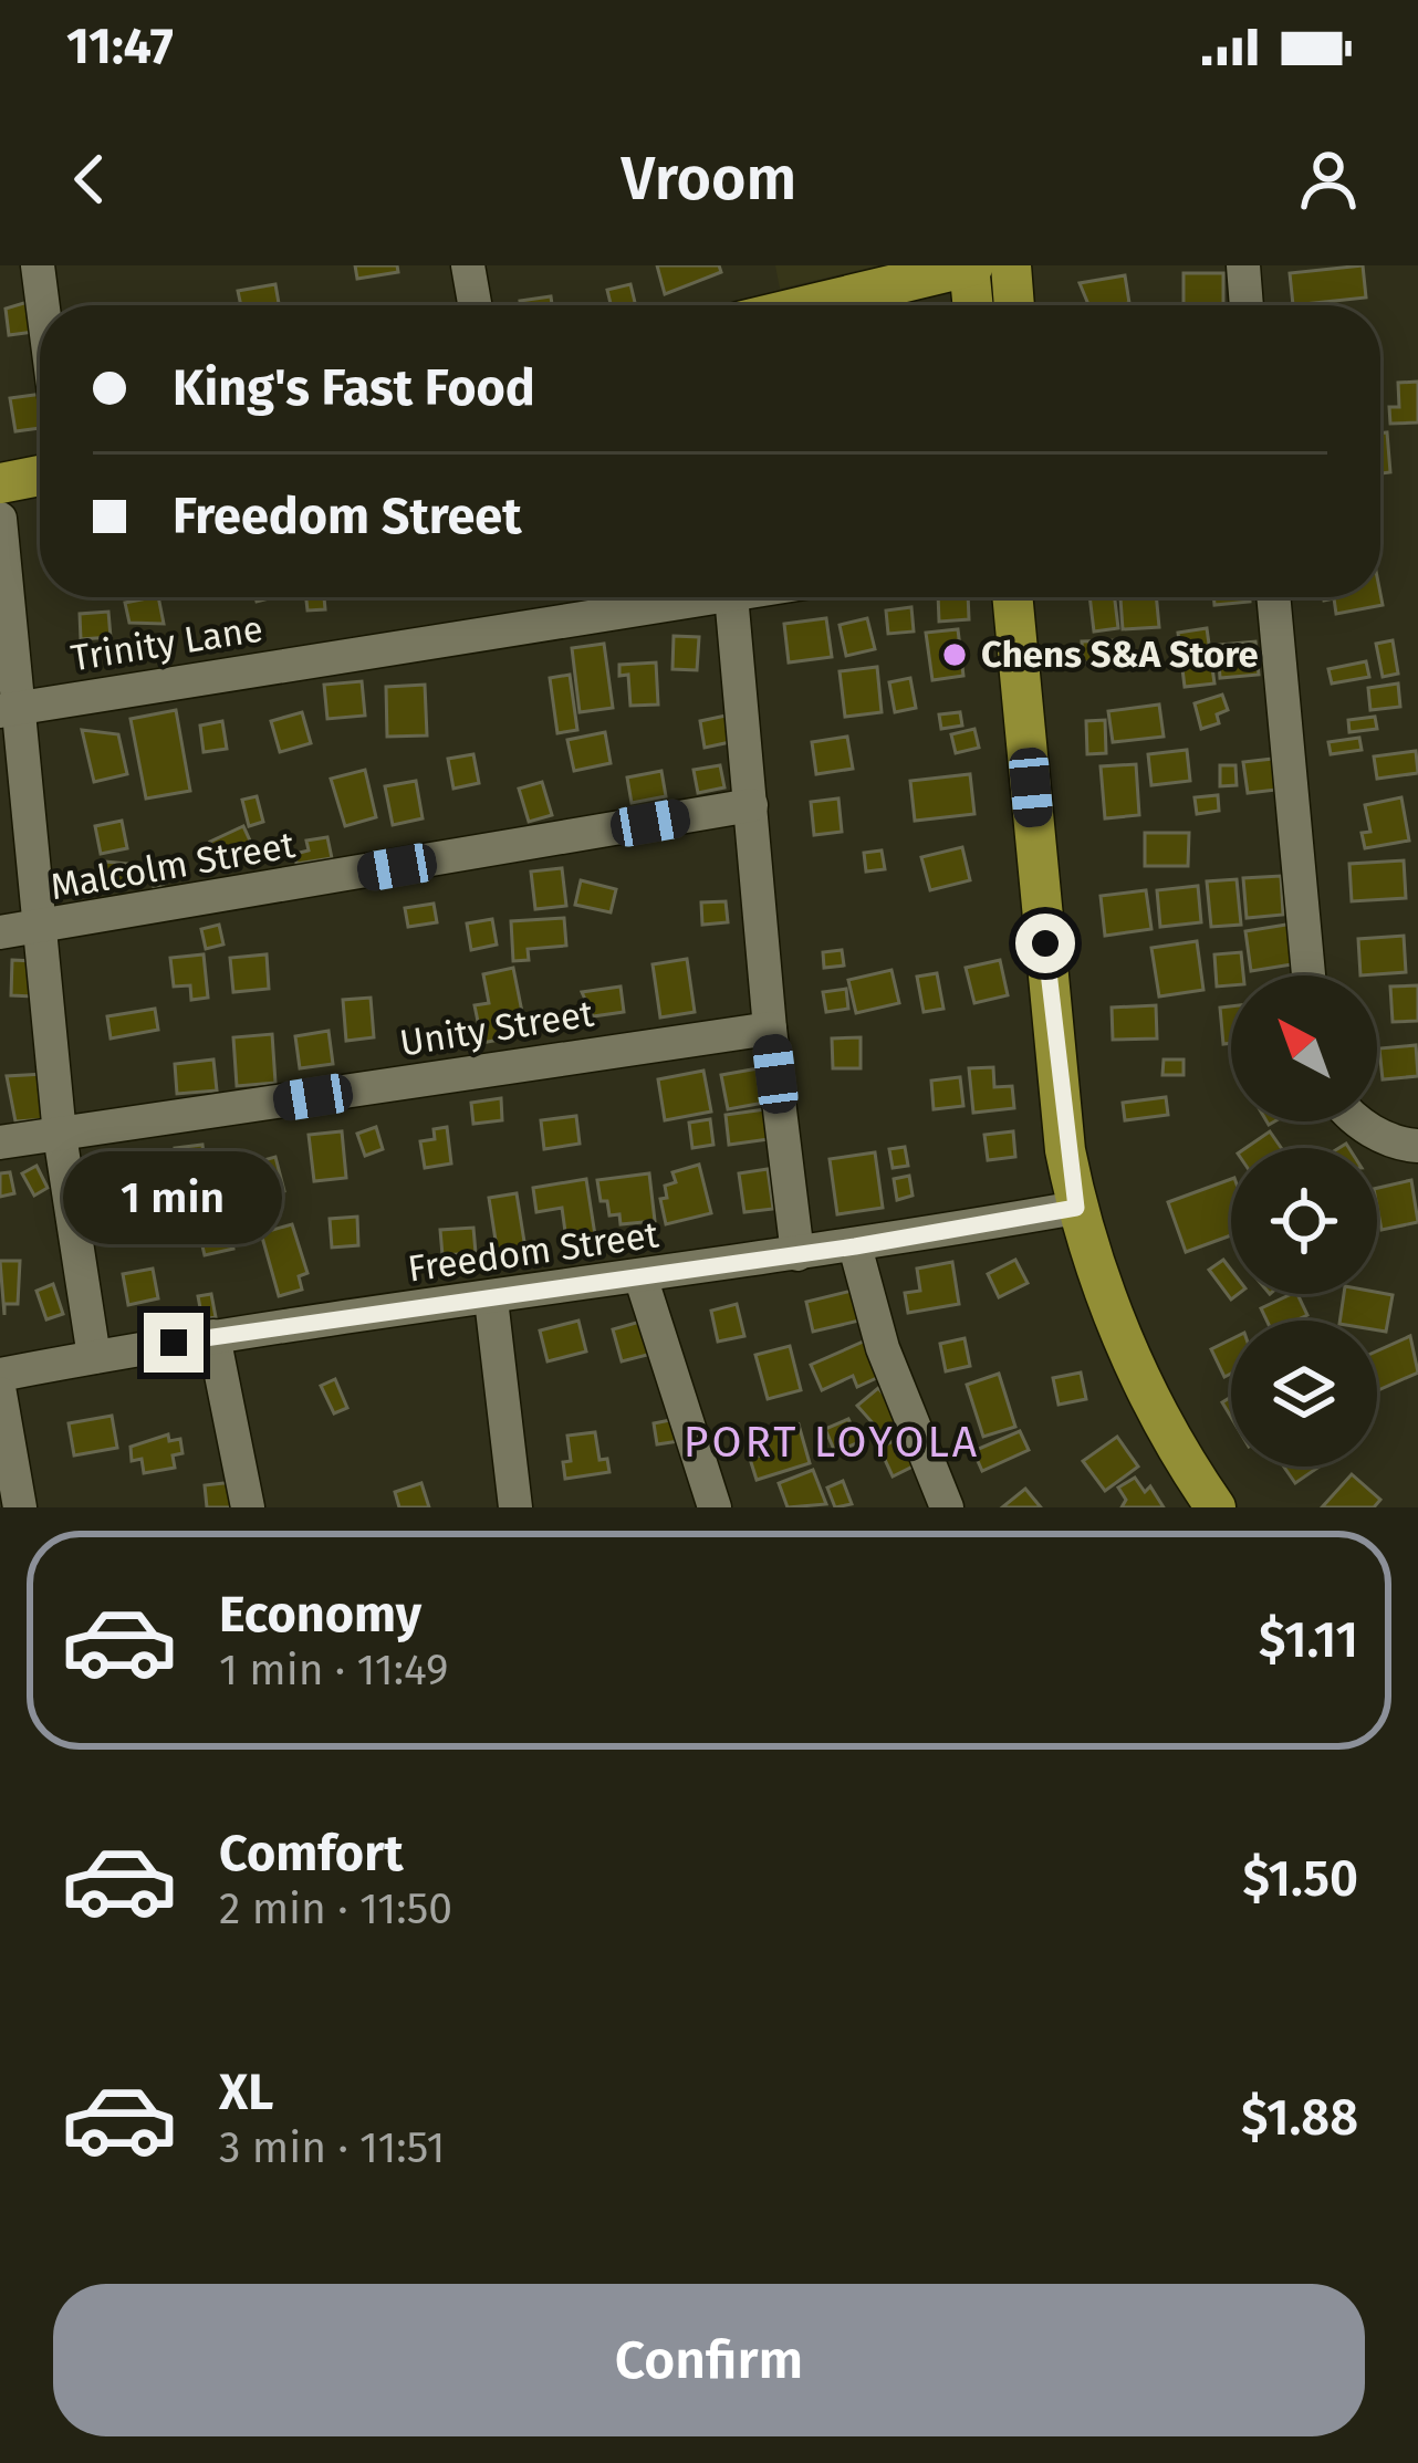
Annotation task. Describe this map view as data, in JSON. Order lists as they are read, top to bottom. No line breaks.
{"streets":{"street":["Trinity Lane","Malcolm Street","Unity Street","Freedom Street"]},"districts":["PORT LOYOLA"],"places":["Chens S&A Store"],"north":"top left","page":{"status":"11:47","header":"Vroom","banner":["King's Fast Food","Freedom Street"],"bubble":"1 min","list":[{"name":"Economy","note":"1 min · 11:49","value":"$1.11"},{"name":"Comfort","note":"2 min · 11:50","value":"$1.50"},{"name":"XL","note":"3 min · 11:51","value":"$1.88"}],"buttons":"Confirm"}}
